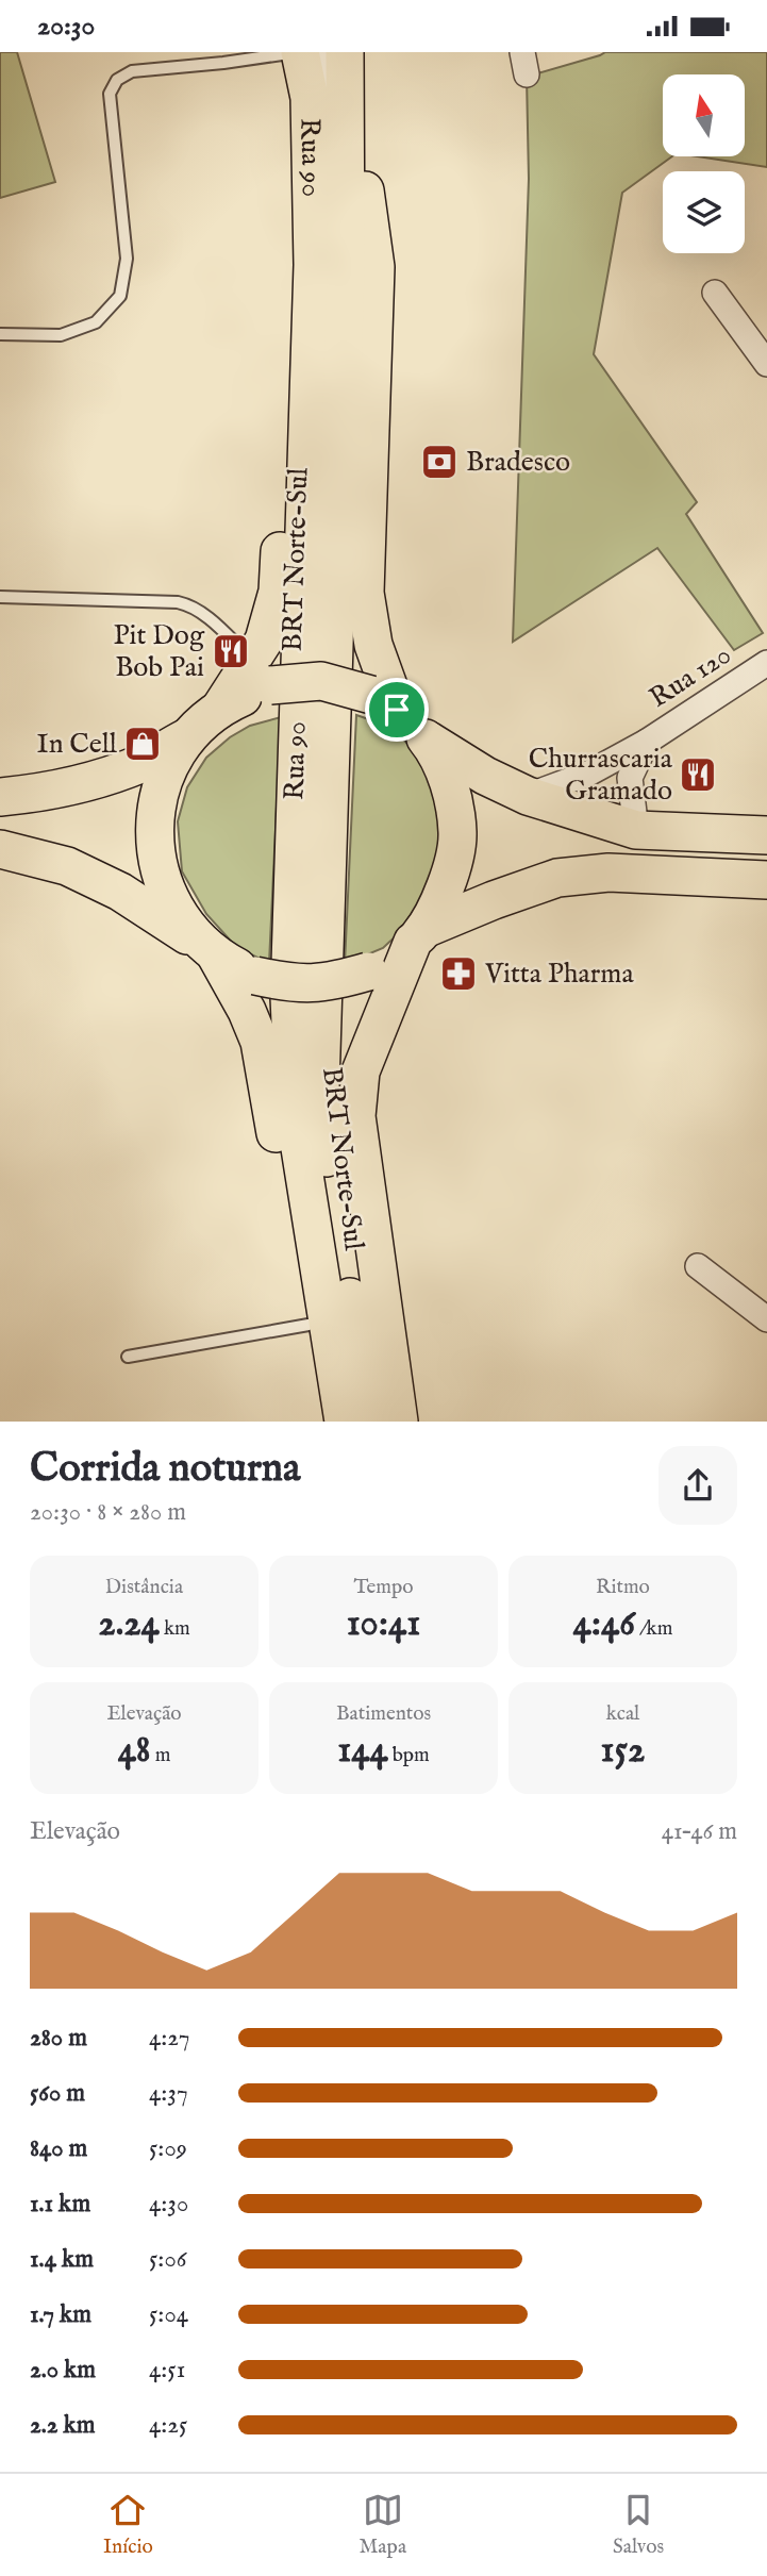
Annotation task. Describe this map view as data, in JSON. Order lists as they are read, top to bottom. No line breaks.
{"streets":{"main road":["Rua 90"],"street":["Rua 120"],"lane":["BRT Norte-Sul"]},"places":{"bank":["Bradesco"],"restaurant":["Pit Dog Bob Pai","Churrascaria Gramado"],"shop":["In Cell"],"pharmacy":["Vitta Pharma"]},"north":"top","page":{"status":"20:30","heading":["Corrida noturna","20:30 · 8 × 280 m"],"stats":[["Distância","2.24 km"],["Tempo","10:41"],["Ritmo","4:46 /km"],["Elevação","48 m"],["Batimentos","144 bpm"],["kcal","152"]],"chart":["Elevação","41–46 m"],"list":[{"name":"280 m","note":"4:27"},{"name":"560 m","note":"4:37"},{"name":"840 m","note":"5:09"},{"name":"1.1 km","note":"4:30"},{"name":"1.4 km","note":"5:06"},{"name":"1.7 km","note":"5:04"},{"name":"2.0 km","note":"4:51"},{"name":"2.2 km","note":"4:25"}],"tabs":["Início","Mapa","Salvos"]}}
